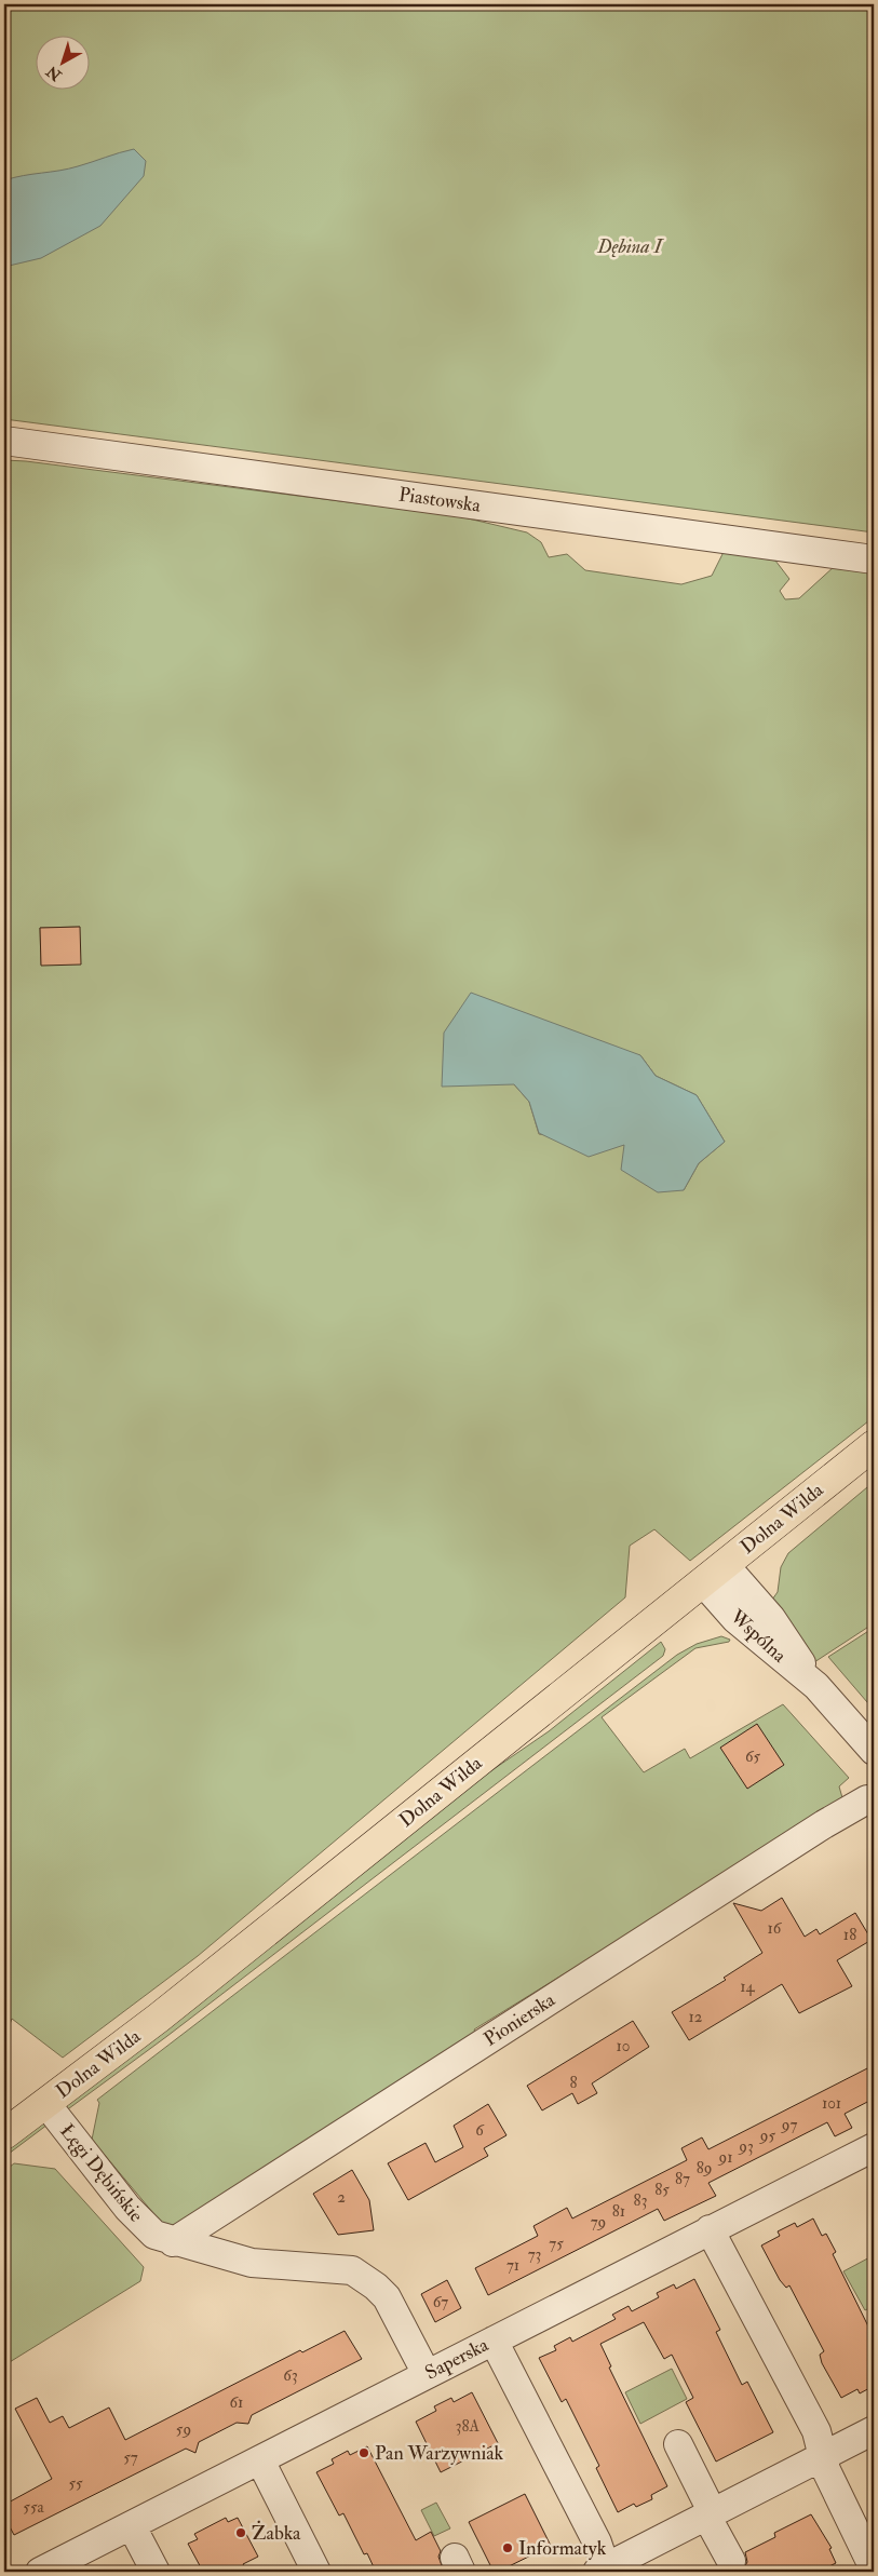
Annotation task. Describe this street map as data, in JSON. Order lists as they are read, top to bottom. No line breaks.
{"streets":{"main road":["Dolna Wilda"],"street":["Piastowska","Wspólna","Pionierska","Łęgi Dębińskie","Saperska"]},"crossings":[["Dolna Wilda","Wspólna"],["Dolna Wilda","Łęgi Dębińskie"],["Pionierska","Łęgi Dębińskie"],["Łęgi Dębińskie","Saperska"]],"parks":["Dębina I"],"places":["Pan Warzywniak","Żabka","Informatyk"],"house_numbers":["65","16","18","14","12","10","8","101","97","6","95","93","91","89","87","85","2","83","81","79","75","73","71","67","63","61","38A","59","57","55","55a"],"north":"bottom left"}
